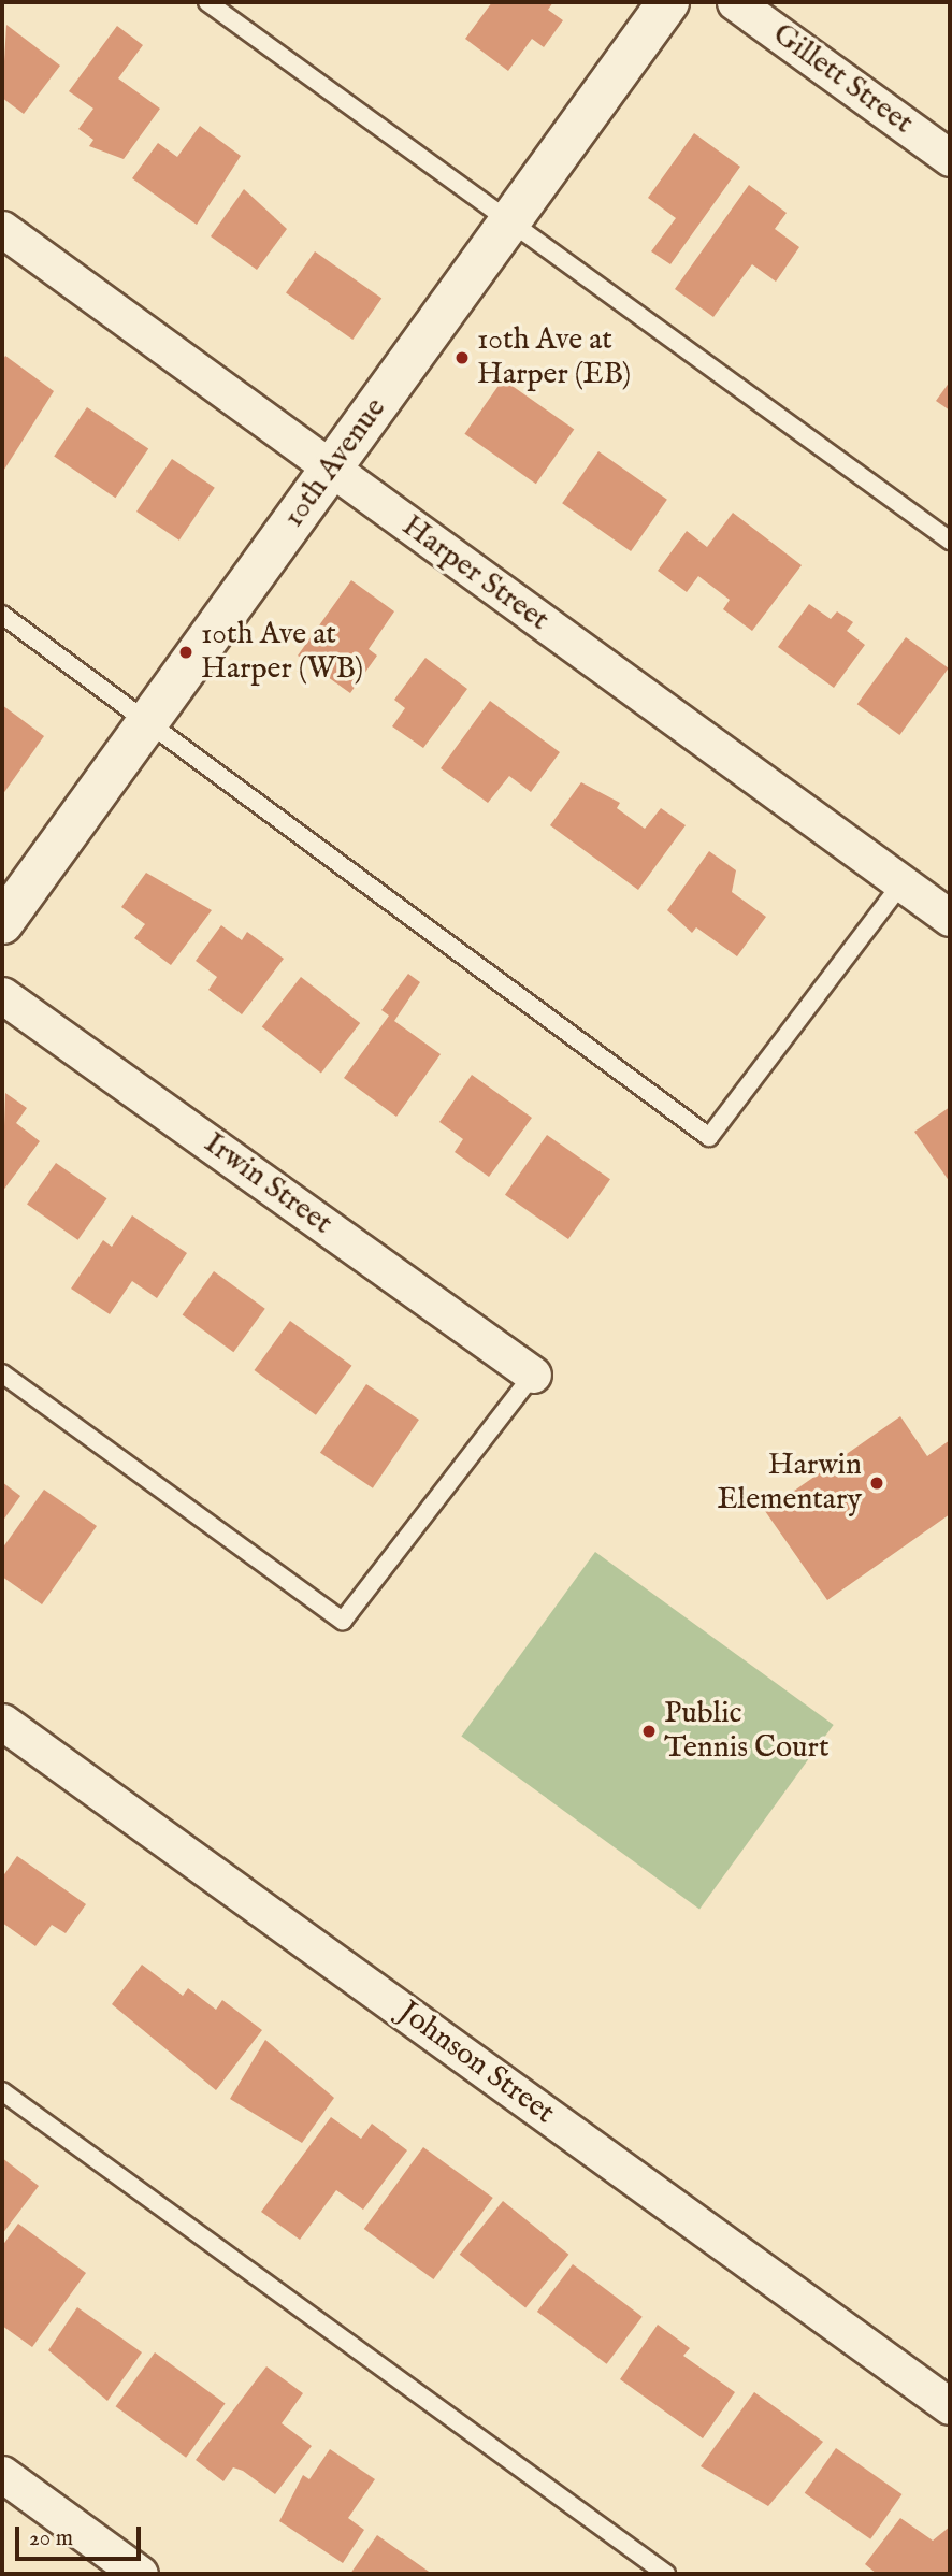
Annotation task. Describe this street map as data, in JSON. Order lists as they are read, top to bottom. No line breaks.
{"streets":{"street":["Gillett Street","10th Avenue","Harper Street","Irwin Street","Johnson Street"]},"crossings":[["10th Avenue","Harper Street"]],"places":["10th Ave at Harper (EB)","10th Ave at Harper (WB)","Harwin Elementary","Public Tennis Court"],"scale_bar":"20 m"}
